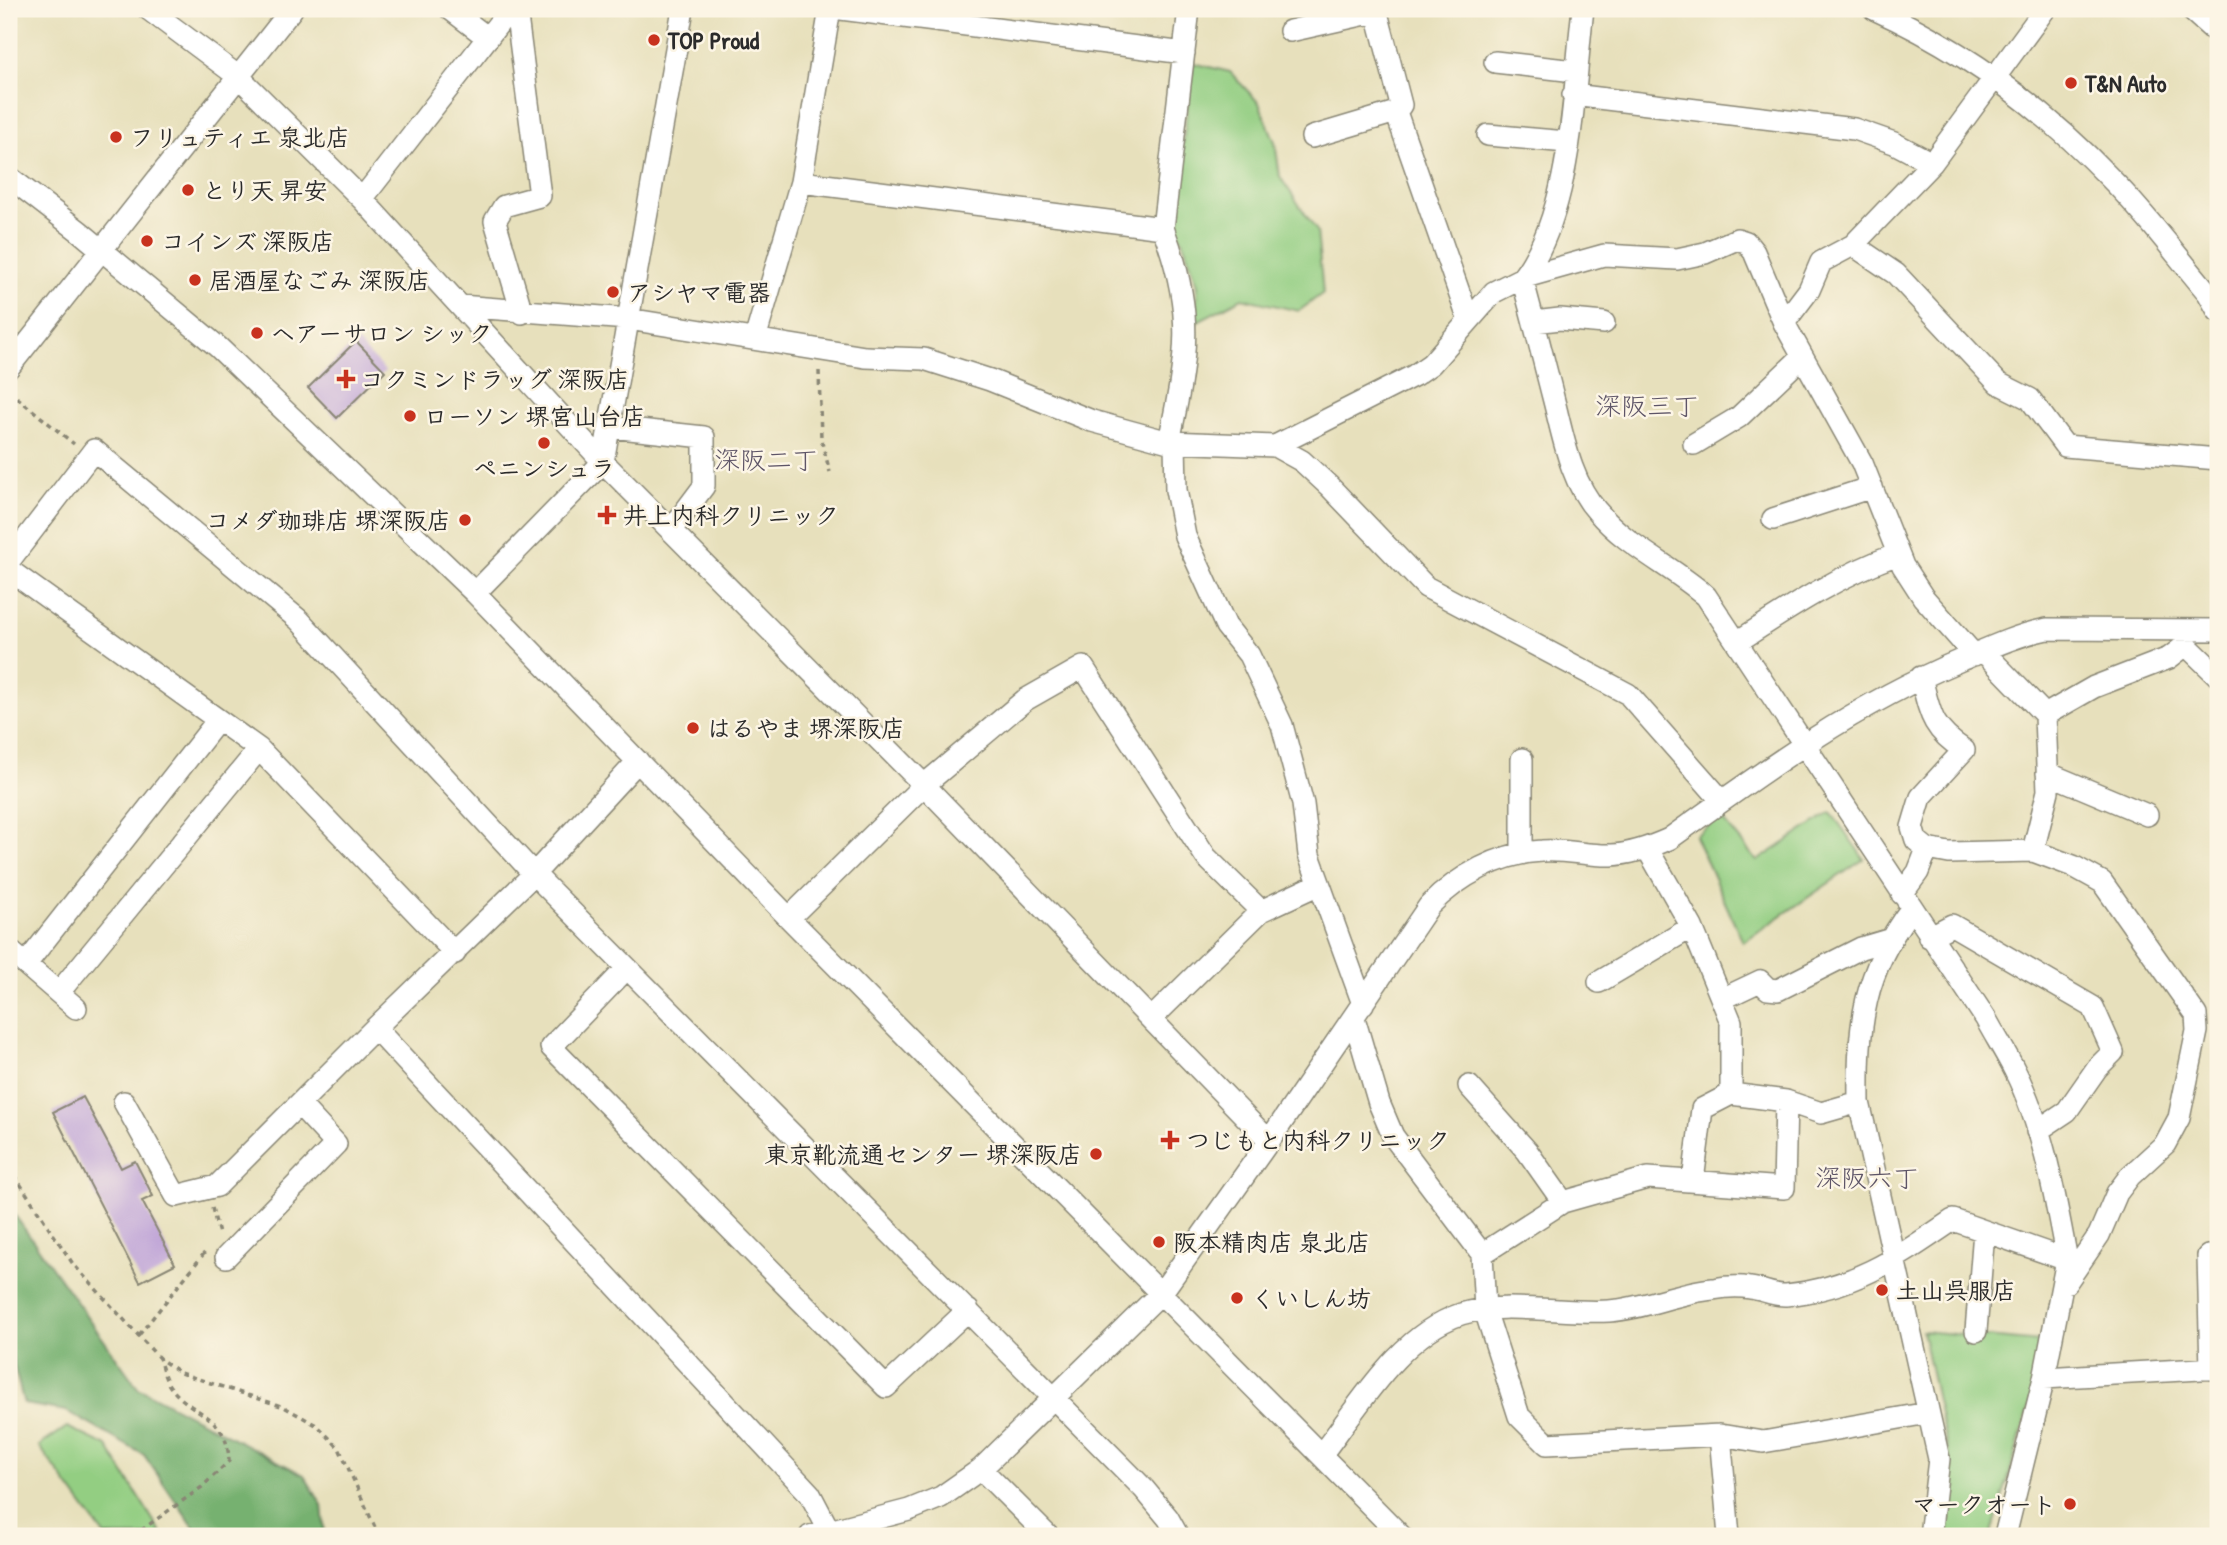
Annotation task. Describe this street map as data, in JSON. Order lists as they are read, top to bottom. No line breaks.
{"districts":["深阪三丁","深阪二丁","深阪六丁"],"places":{"other":["TOP Proud","T&N Auto","フリュティエ 泉北店","とり天 昇安","コインズ 深阪店","居酒屋なごみ 深阪店","アシヤマ電器","ヘアーサロン シック","ローソン 堺宮山台店","ペニンシュラ","コメダ珈琲店 堺深阪店","はるやま 堺深阪店","東京靴流通センター 堺深阪店","阪本精肉店 泉北店","土山呉服店","くいしん坊","マークオート"],"health":["コクミンドラッグ 深阪店","井上内科クリニック","つじもと内科クリニック"]}}
